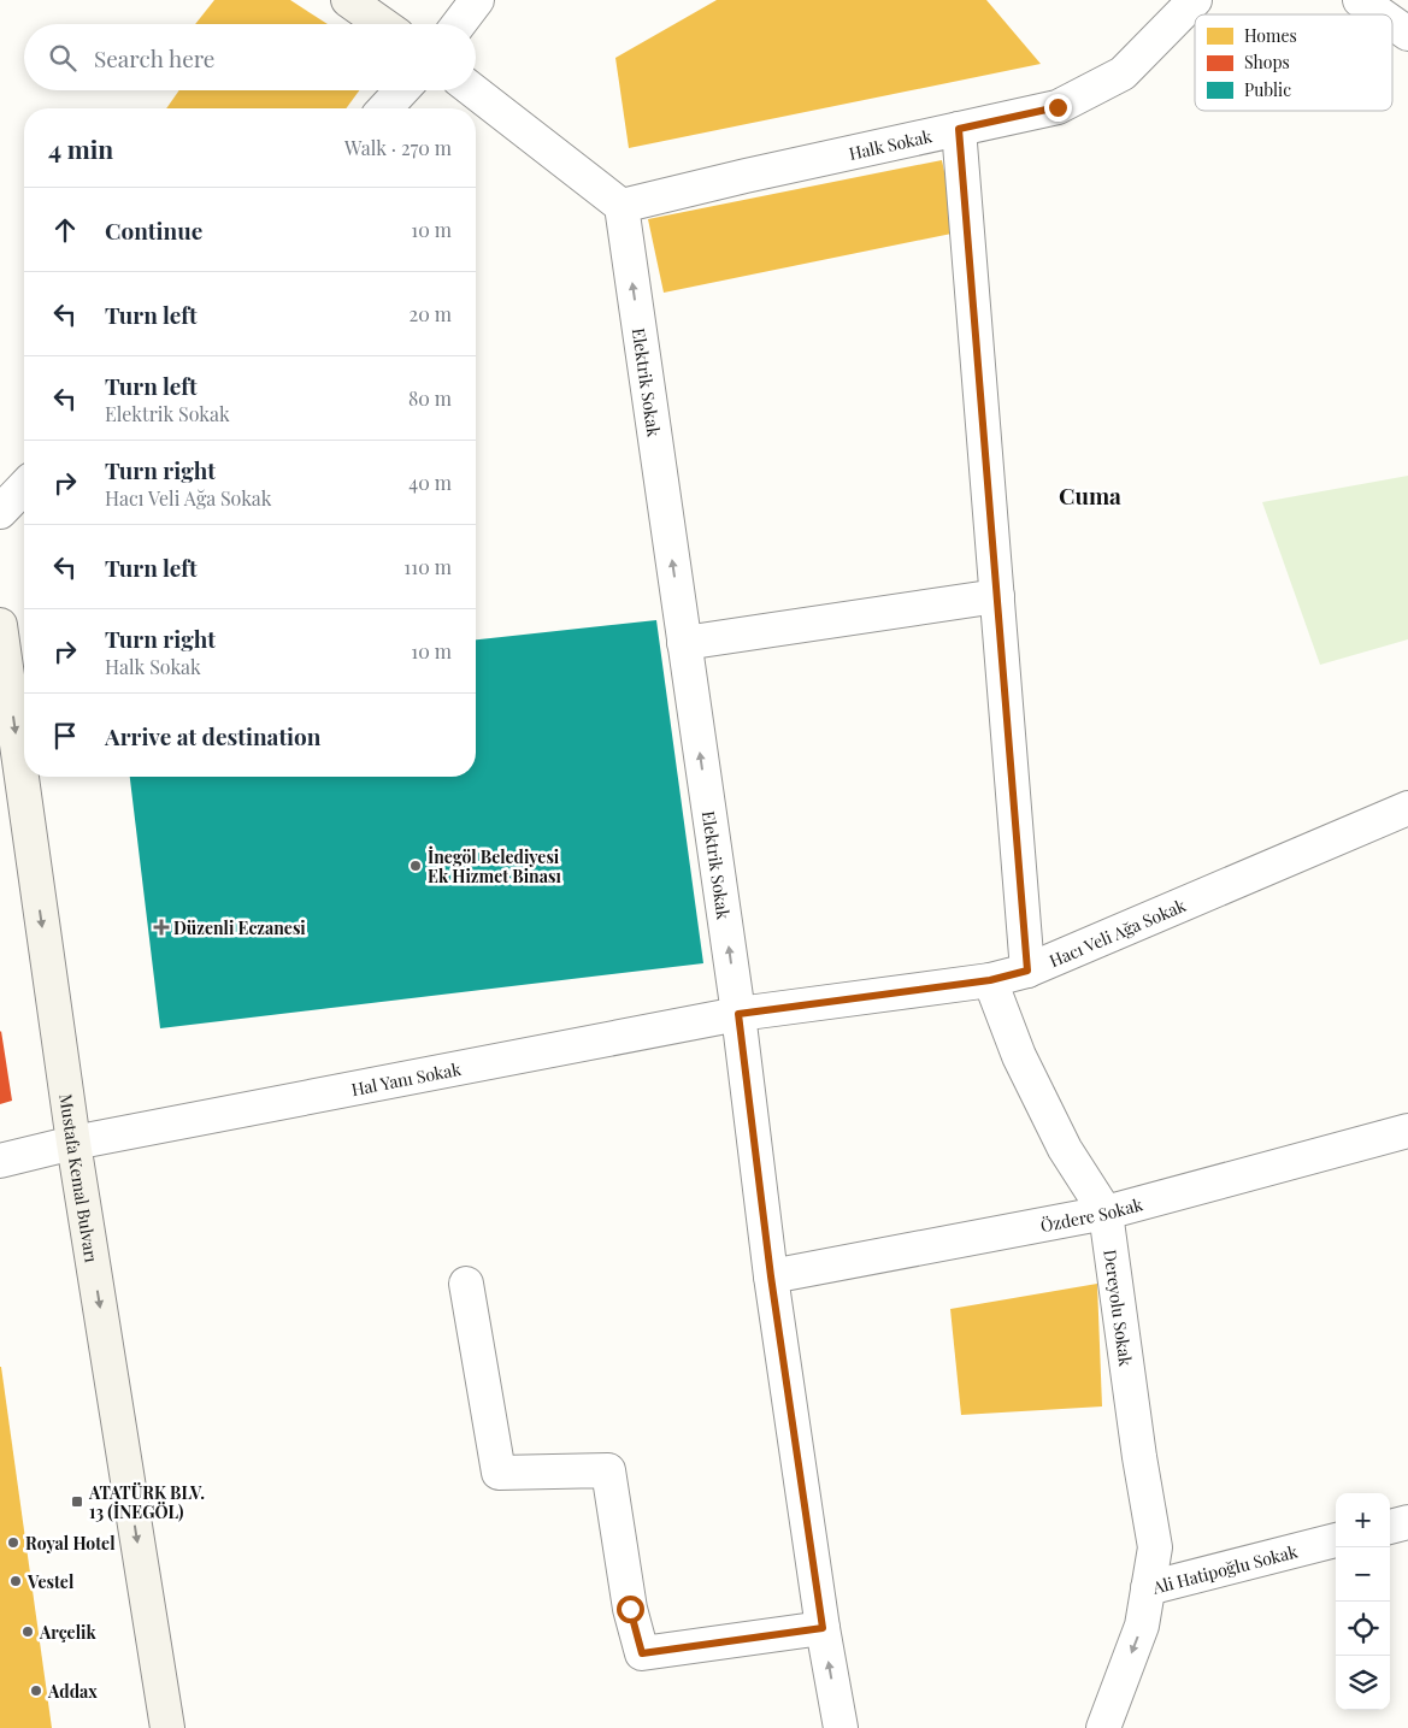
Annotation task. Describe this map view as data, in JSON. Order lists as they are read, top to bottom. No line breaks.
{"streets":{"main road":["Mustafa Kemal Bulvarı"],"street":["Halk Sokak","Elektrik Sokak","Hacı Veli Ağa Sokak","Hal Yanı Sokak","Özdere Sokak","Dereyolu Sokak","Ali Hatipoğlu Sokak"]},"crossings":[["Halk Sokak","Elektrik Sokak"],["Elektrik Sokak","Hacı Veli Ağa Sokak"],["Elektrik Sokak","Hal Yanı Sokak"],["Elektrik Sokak","Özdere Sokak"],["Hacı Veli Ağa Sokak","Hal Yanı Sokak"],["Hacı Veli Ağa Sokak","Dereyolu Sokak"],["Hal Yanı Sokak","Mustafa Kemal Bulvarı"],["Özdere Sokak","Dereyolu Sokak"],["Dereyolu Sokak","Ali Hatipoğlu Sokak"]],"one_way":["Elektrik Sokak","Mustafa Kemal Bulvarı","Ali Hatipoğlu Sokak"],"districts":["Cuma"],"places":{"other":["İnegöl Belediyesi Ek Hizmet Binası","Royal Hotel","Vestel","Arçelik","Addax"],"health":["Düzenli Eczanesi"],"transit":["ATATÜRK BLV. 13 (İNEGÖL)"]},"legend":["Homes","Shops","Public"],"page":{"search":"Search here","heading":["4 min","Walk · 270 m"],"list":[["Continue","10 m"],["Turn left","20 m"],["Turn left","Elektrik Sokak","80 m"],["Turn right","Hacı Veli Ağa Sokak","40 m"],["Turn left","110 m"],["Turn right","Halk Sokak","10 m"],"Arrive at destination"],"map_buttons":["+","−"]}}
